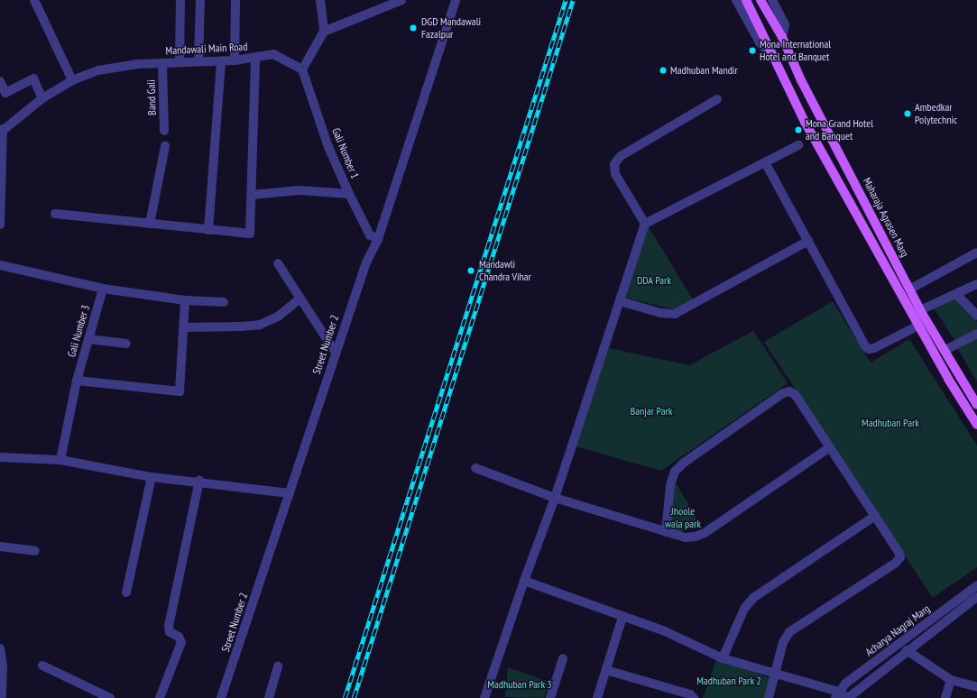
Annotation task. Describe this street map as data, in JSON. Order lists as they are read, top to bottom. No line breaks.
{"streets":{"main road":["Maharaja Agrasen Marg"],"street":["Mandawali Main Road","Band Gali","Gali Number 1","Gali Number 3","Street Number 2","Acharya Nagraj Marg"]},"crossings":[["Mandawali Main Road","Band Gali"],["Mandawali Main Road","Gali Number 1"],["Gali Number 1","Street Number 2"]],"parks":["DDA Park","Banjar Park","Madhuban Park","Jhoole wala park","Madhuban Park 2","Madhuban Park 3"],"places":["DGD Mandawali Fazalpur","Mona International Hotel and Banquet","Madhuban Mandir","Ambedkar Polytechnic","Mona Grand Hotel and Banquet","Mandawli Chandra Vihar"]}
